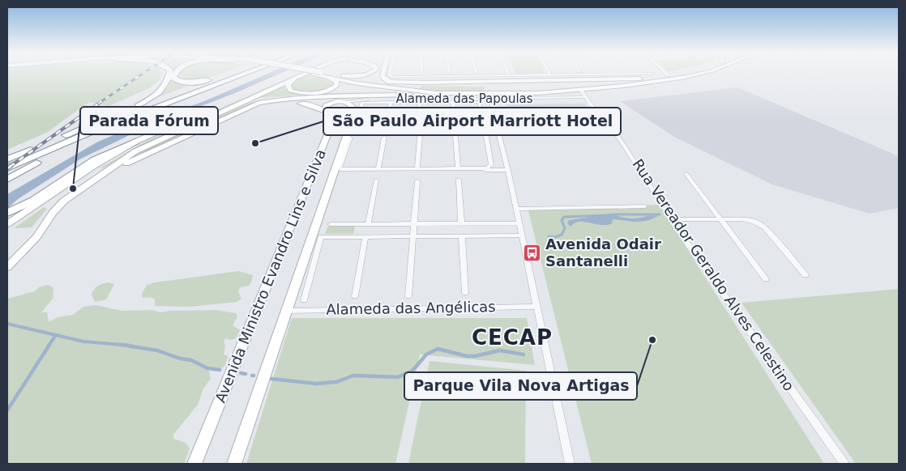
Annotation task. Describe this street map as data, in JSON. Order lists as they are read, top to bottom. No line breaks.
{"streets":{"main road":["Avenida Ministro Evandro Lins e Silva"],"street":["Alameda das Papoulas","Rua Vereador Geraldo Alves Celestino","Alameda das Angélicas"]},"crossings":[["Alameda das Papoulas","Rua Vereador Geraldo Alves Celestino"],["Alameda das Papoulas","Avenida Ministro Evandro Lins e Silva"],["Avenida Ministro Evandro Lins e Silva","Alameda das Angélicas"]],"districts":["CECAP"],"places":{"other":["São Paulo Airport Marriott Hotel","Parada Fórum","Parque Vila Nova Artigas"],"bus stop":["Avenida Odair Santanelli"]}}
